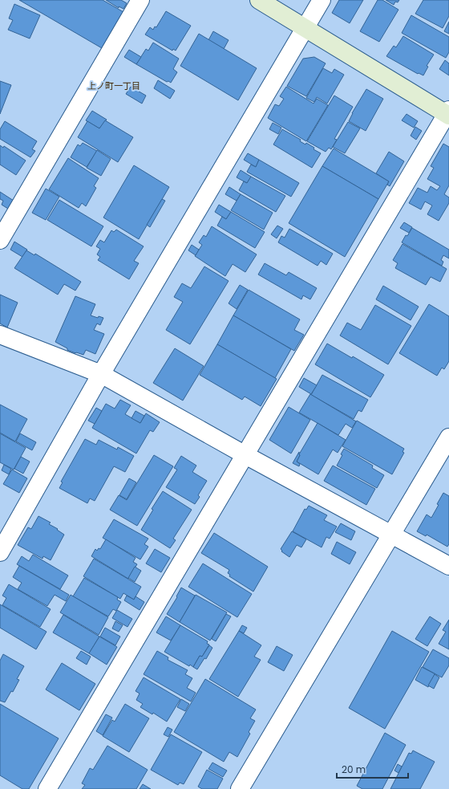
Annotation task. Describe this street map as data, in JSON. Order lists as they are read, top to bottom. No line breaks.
{"districts":["上ノ町一丁目"],"scale_bar":"20 m"}
